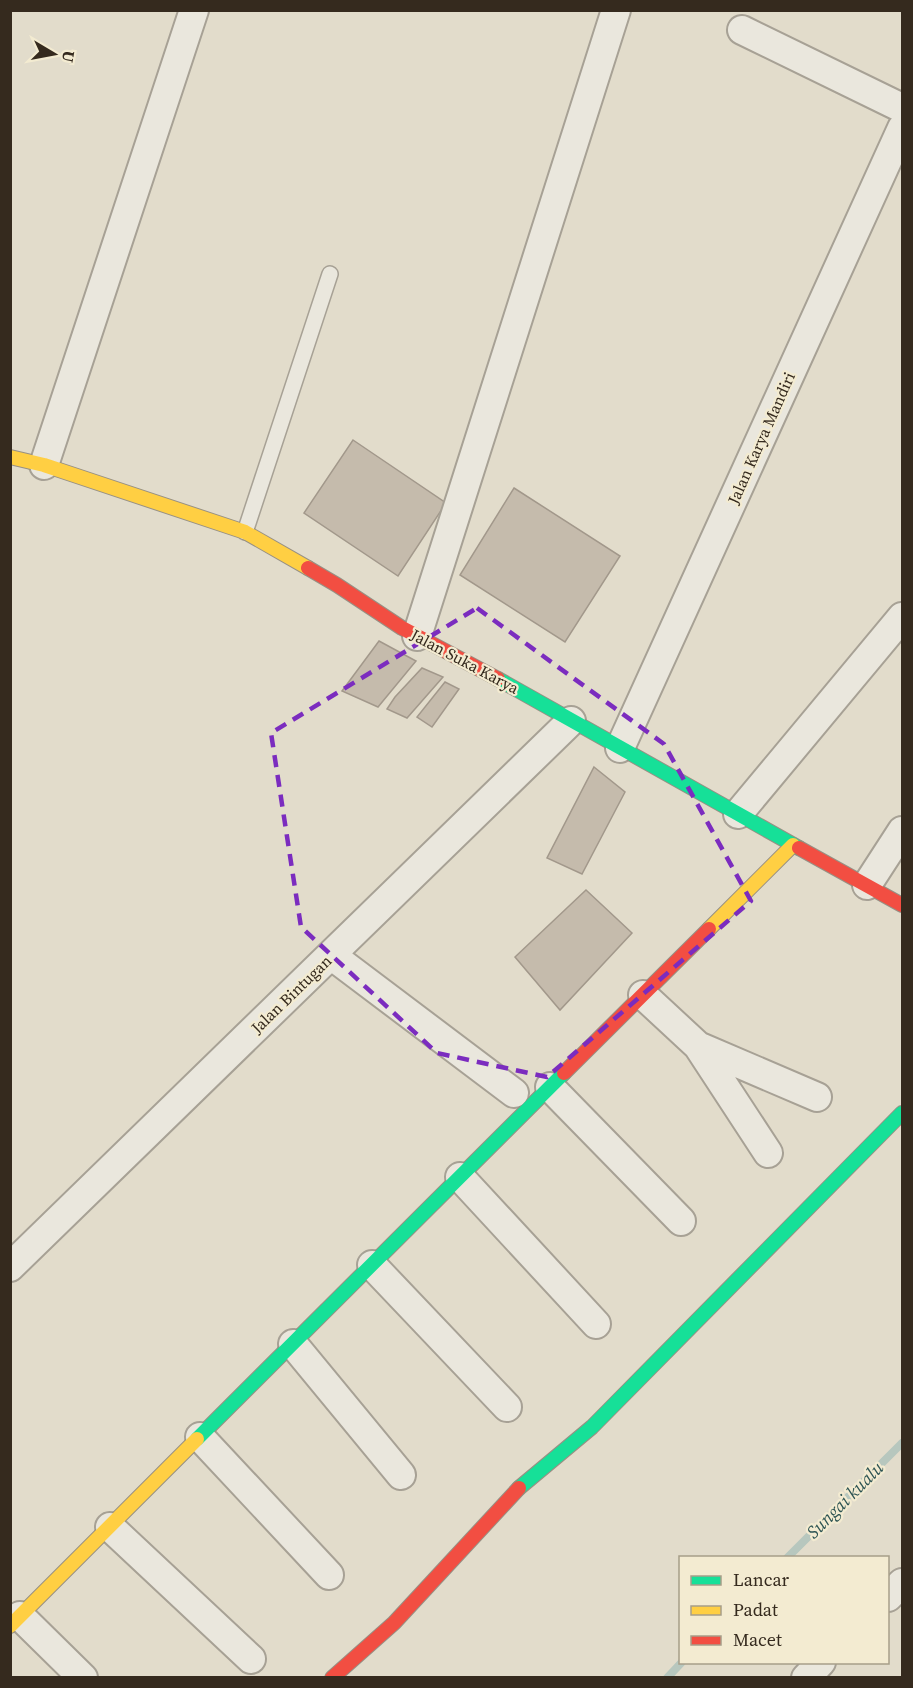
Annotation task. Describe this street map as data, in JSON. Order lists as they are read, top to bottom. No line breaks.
{"streets":{"street":["Jalan Karya Mandiri","Jalan Suka Karya","Jalan Bintugan"]},"crossings":[["Jalan Karya Mandiri","Jalan Suka Karya"],["Jalan Suka Karya","Jalan Bintugan"]],"water":["Sungai kualu"],"legend":["Lancar","Padat","Macet"],"north":"right"}
